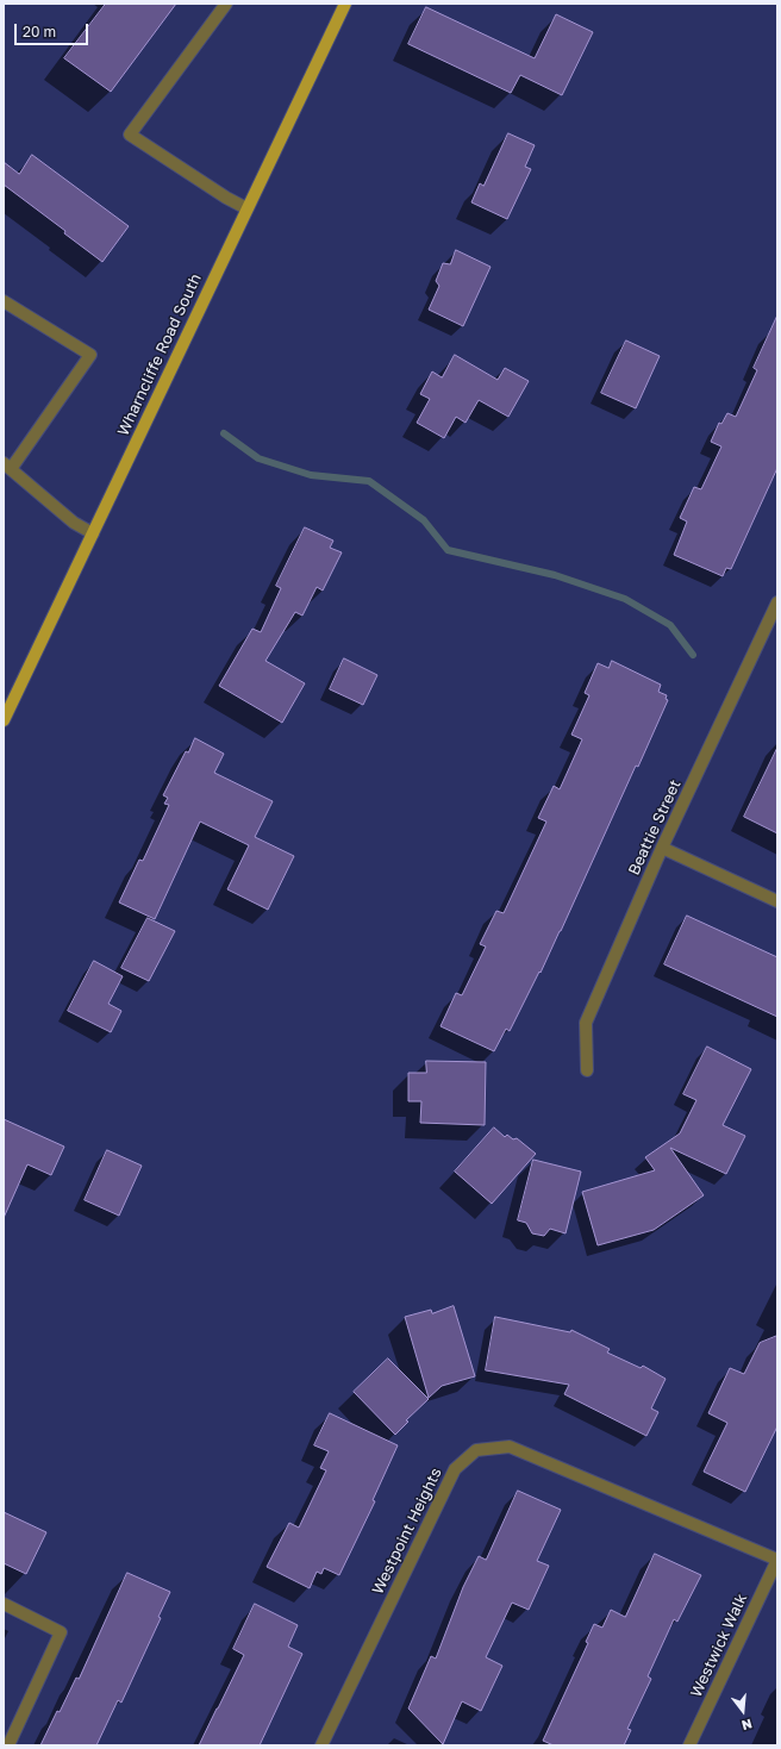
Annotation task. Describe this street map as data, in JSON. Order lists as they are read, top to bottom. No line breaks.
{"streets":{"main road":["Wharncliffe Road South"],"street":["Beattie Street","Westpoint Heights","Westwick Walk"]},"crossings":[["Westpoint Heights","Westwick Walk"]],"scale_bar":"20 m","north":"bottom"}
